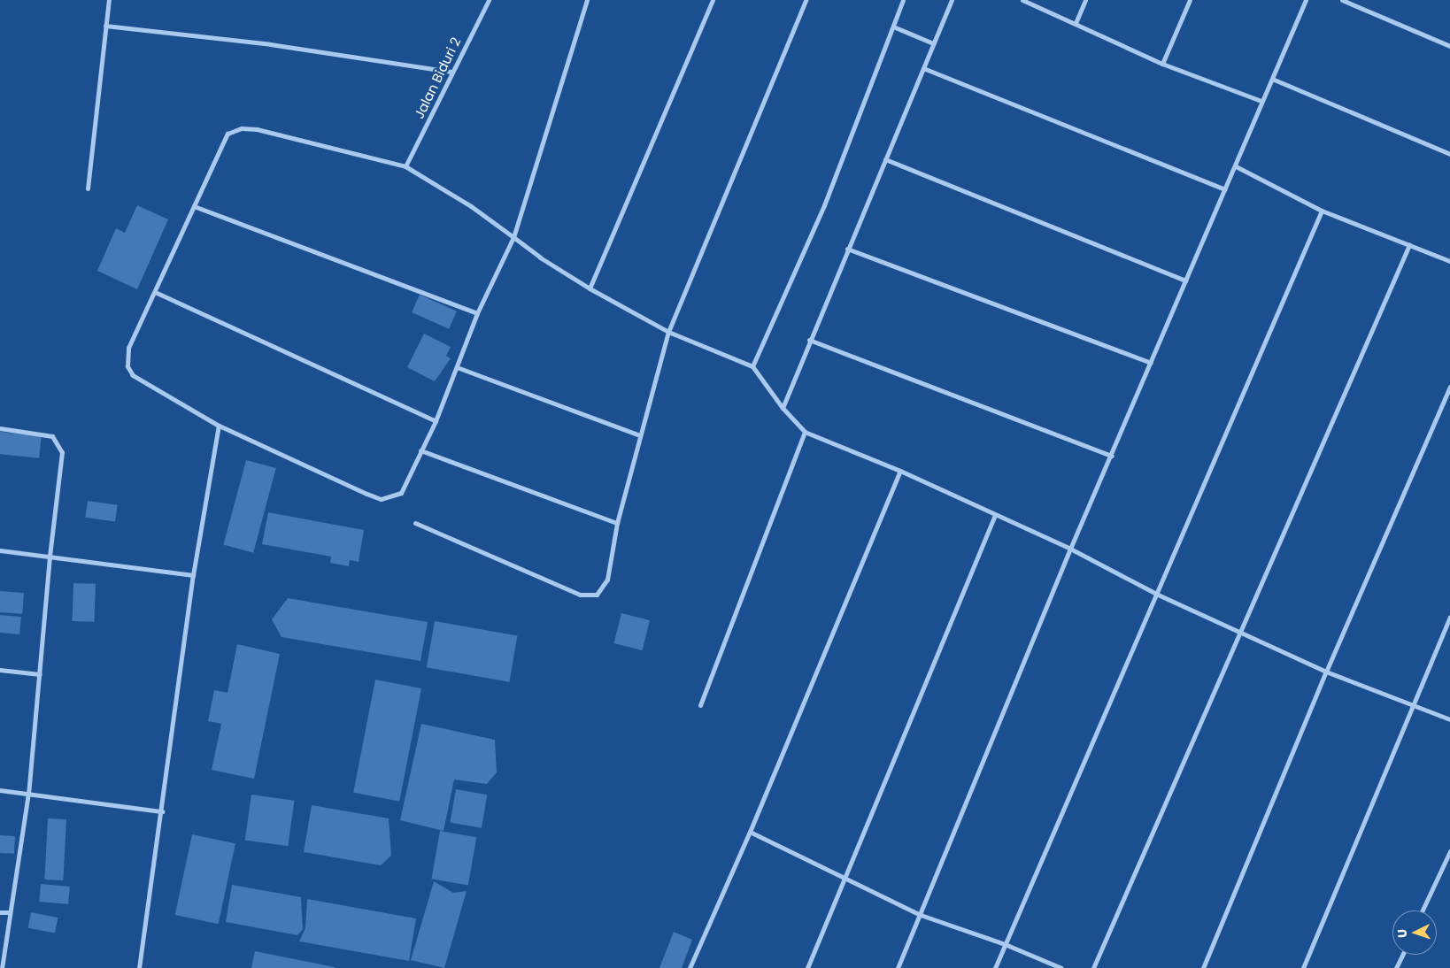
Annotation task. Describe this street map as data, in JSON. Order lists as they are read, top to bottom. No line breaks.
{"streets":{"street":["Jalan Biduri 2"]},"north":"left"}
